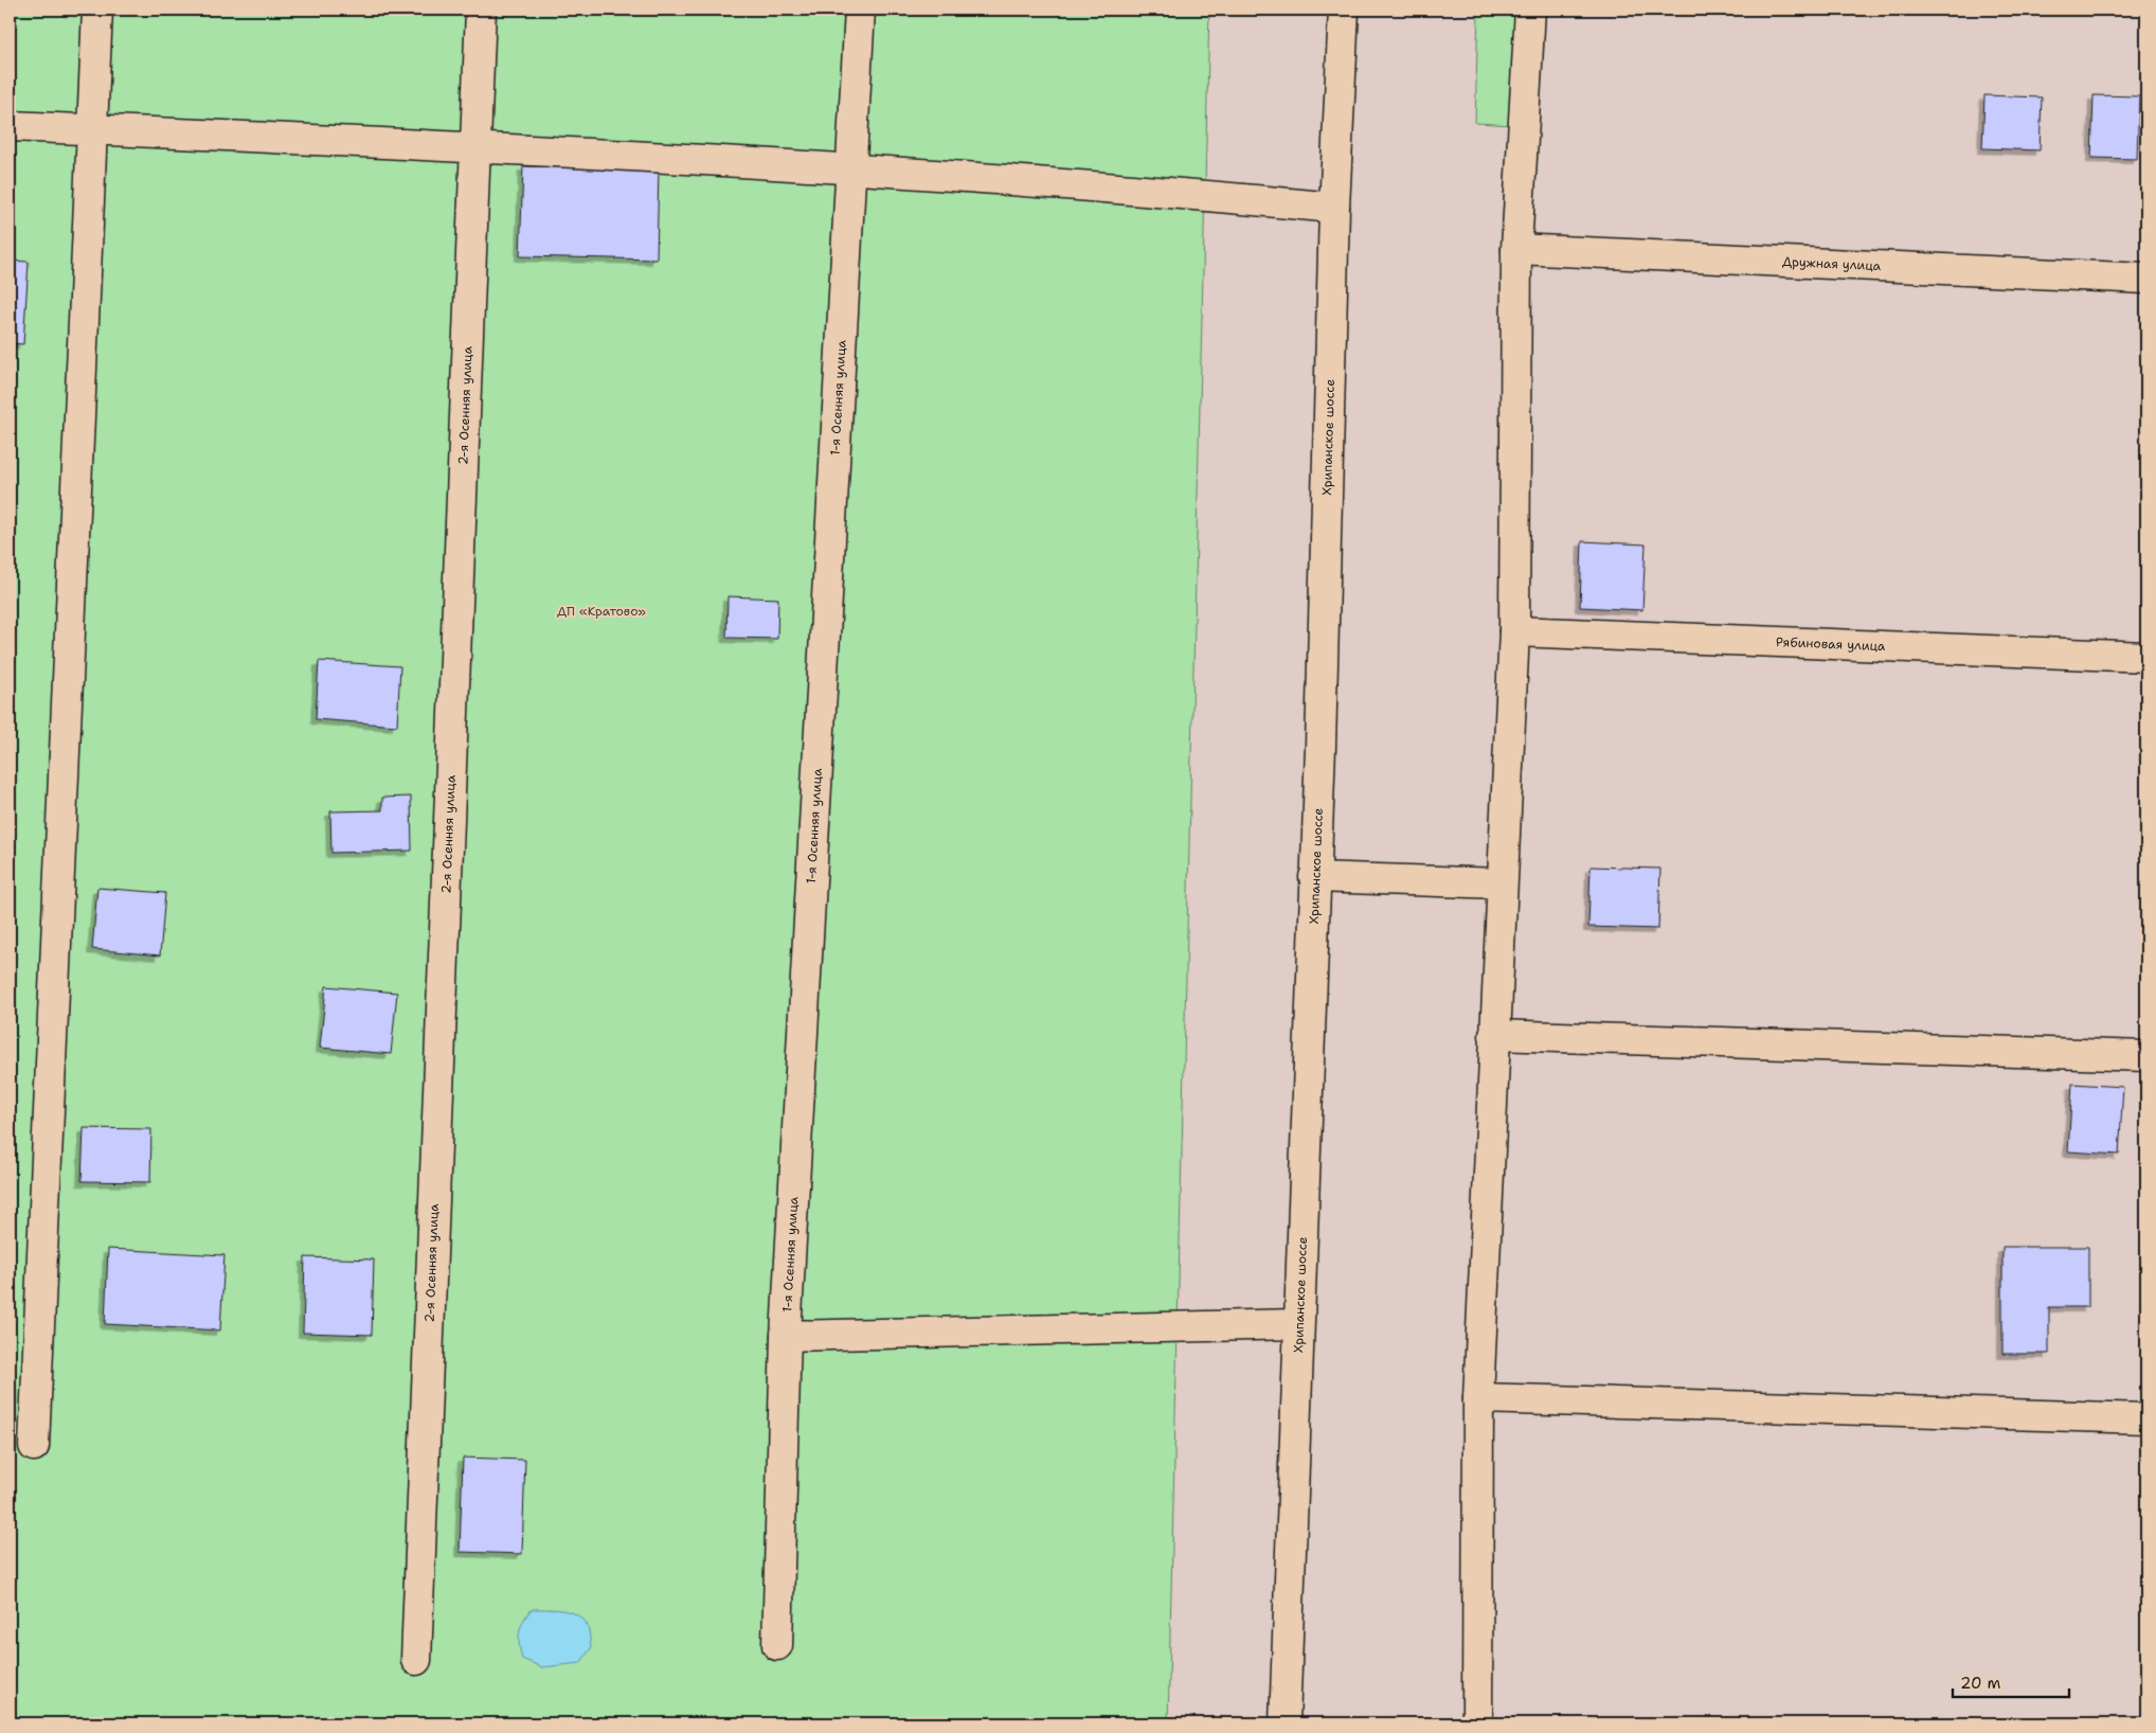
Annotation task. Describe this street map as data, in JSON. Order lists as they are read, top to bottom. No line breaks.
{"streets":{"street":["Дружная улица","1-я Осенняя улица","2-я Осенняя улица","Хрипанское шоссе","Рябиновая улица"]},"parks":["ДП «Кратово»"],"scale_bar":"20 m"}
